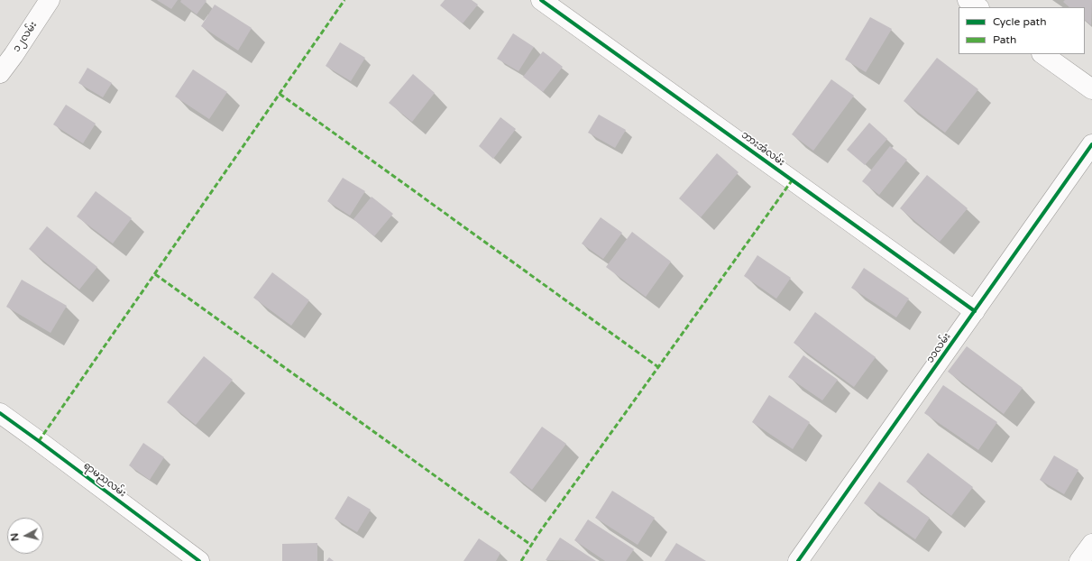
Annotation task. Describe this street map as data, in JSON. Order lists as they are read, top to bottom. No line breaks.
{"streets":{"street":["၁၂လမ်း","ဘားအံလမ်း","၁၁လမ်း","ရာမညလမ်း"]},"crossings":[["ဘားအံလမ်း","၁၁လမ်း"]],"legend":["Cycle path","Path"],"north":"left"}
